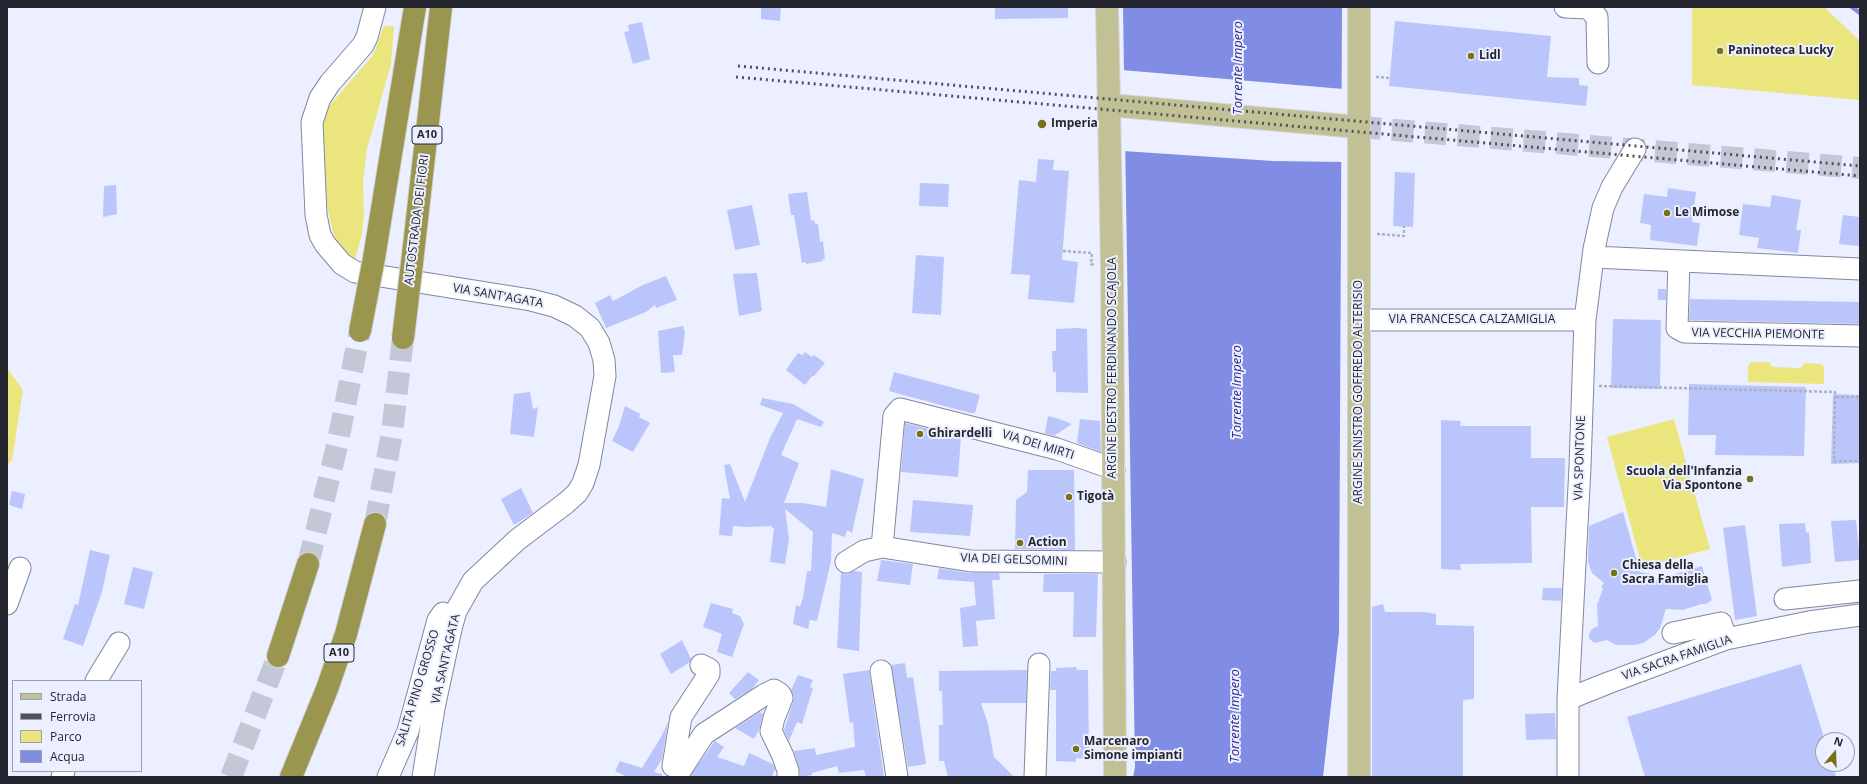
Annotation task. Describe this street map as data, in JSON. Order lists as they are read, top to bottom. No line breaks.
{"streets":{"highway":["A10","AUTOSTRADA DEI FIORI"],"main road":["ARGINE DESTRO FERDINANDO SCAJOLA","ARGINE SINISTRO GOFFREDO ALTERISIO"],"street":["VIA SANT'AGATA","VIA FRANCESCA CALZAMIGLIA","VIA VECCHIA PIEMONTE","VIA DEI MIRTI","VIA SPONTONE","VIA DEI GELSOMINI","VIA SACRA FAMIGLIA","SALITA PINO GROSSO"]},"crossings":[["VIA SANT'AGATA","SALITA PINO GROSSO"],["VIA FRANCESCA CALZAMIGLIA","ARGINE SINISTRO GOFFREDO ALTERISIO"],["VIA FRANCESCA CALZAMIGLIA","VIA SPONTONE"],["ARGINE DESTRO FERDINANDO SCAJOLA","VIA DEI MIRTI"],["ARGINE DESTRO FERDINANDO SCAJOLA","VIA DEI GELSOMINI"],["VIA DEI MIRTI","VIA DEI GELSOMINI"],["VIA SPONTONE","VIA SACRA FAMIGLIA"]],"water":["Torrente Impero"],"places":["Paninoteca Lucky","Lidl","Imperia","Le Mimose","Ghirardelli","Scuola dell'Infanzia Via Spontone","Tigotà","Action","Chiesa della Sacra Famiglia","Marcenaro Simone impianti"],"legend":["Strada","Ferrovia","Parco","Acqua"],"north":"top"}
